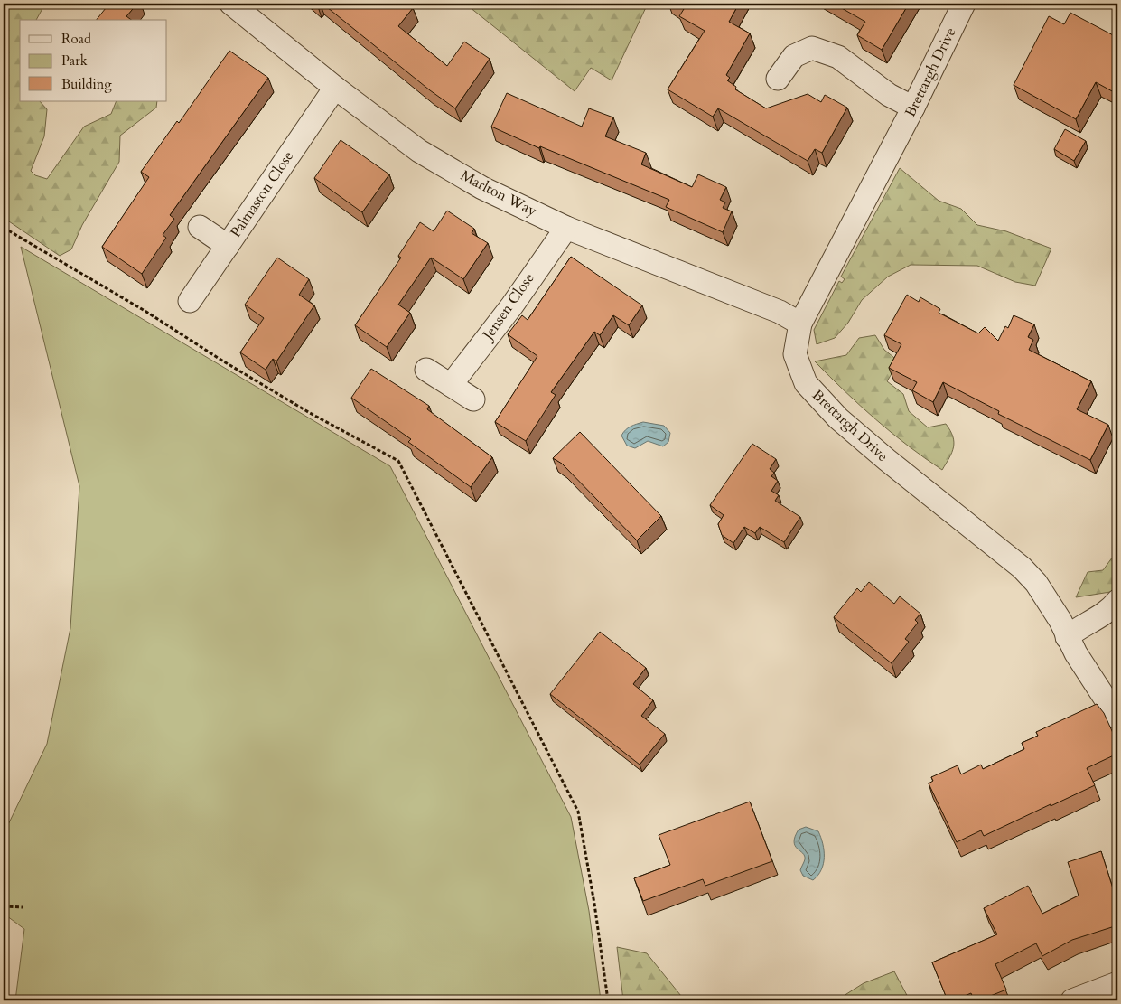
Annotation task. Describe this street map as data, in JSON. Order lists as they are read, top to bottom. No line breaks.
{"streets":{"street":["Brettargh Drive","Marlton Way","Palmaston Close","Jensen Close"]},"crossings":[["Brettargh Drive","Marlton Way"],["Marlton Way","Palmaston Close"],["Marlton Way","Jensen Close"]],"legend":["Road","Park","Building"]}
